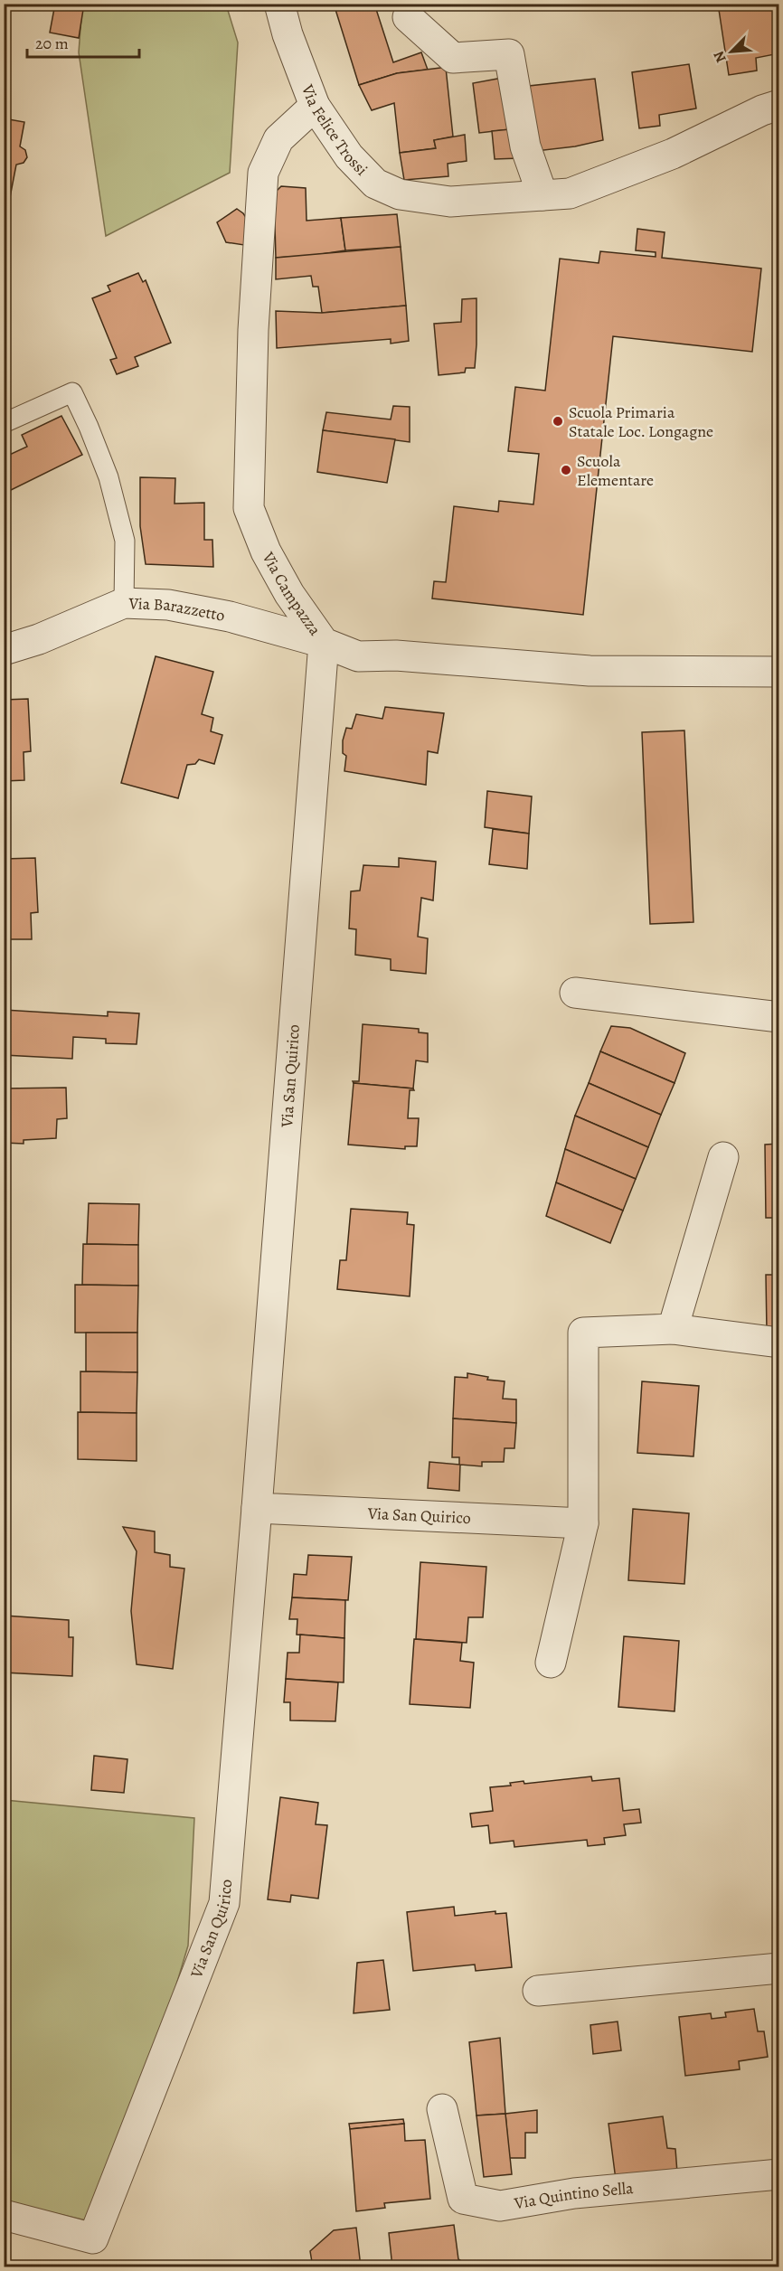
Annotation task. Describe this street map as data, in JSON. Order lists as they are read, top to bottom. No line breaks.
{"streets":{"street":["Via Felice Trossi","Via Campazza","Via Barazzetto","Via San Quirico","Via Quintino Sella"]},"crossings":[["Via Felice Trossi","Via Campazza"],["Via Campazza","Via Barazzetto"],["Via Campazza","Via San Quirico"],["Via Barazzetto","Via San Quirico"]],"places":["Scuola Primaria Statale Loc. Longagne","Scuola Elementare"],"scale_bar":"20 m","north":"bottom left"}
